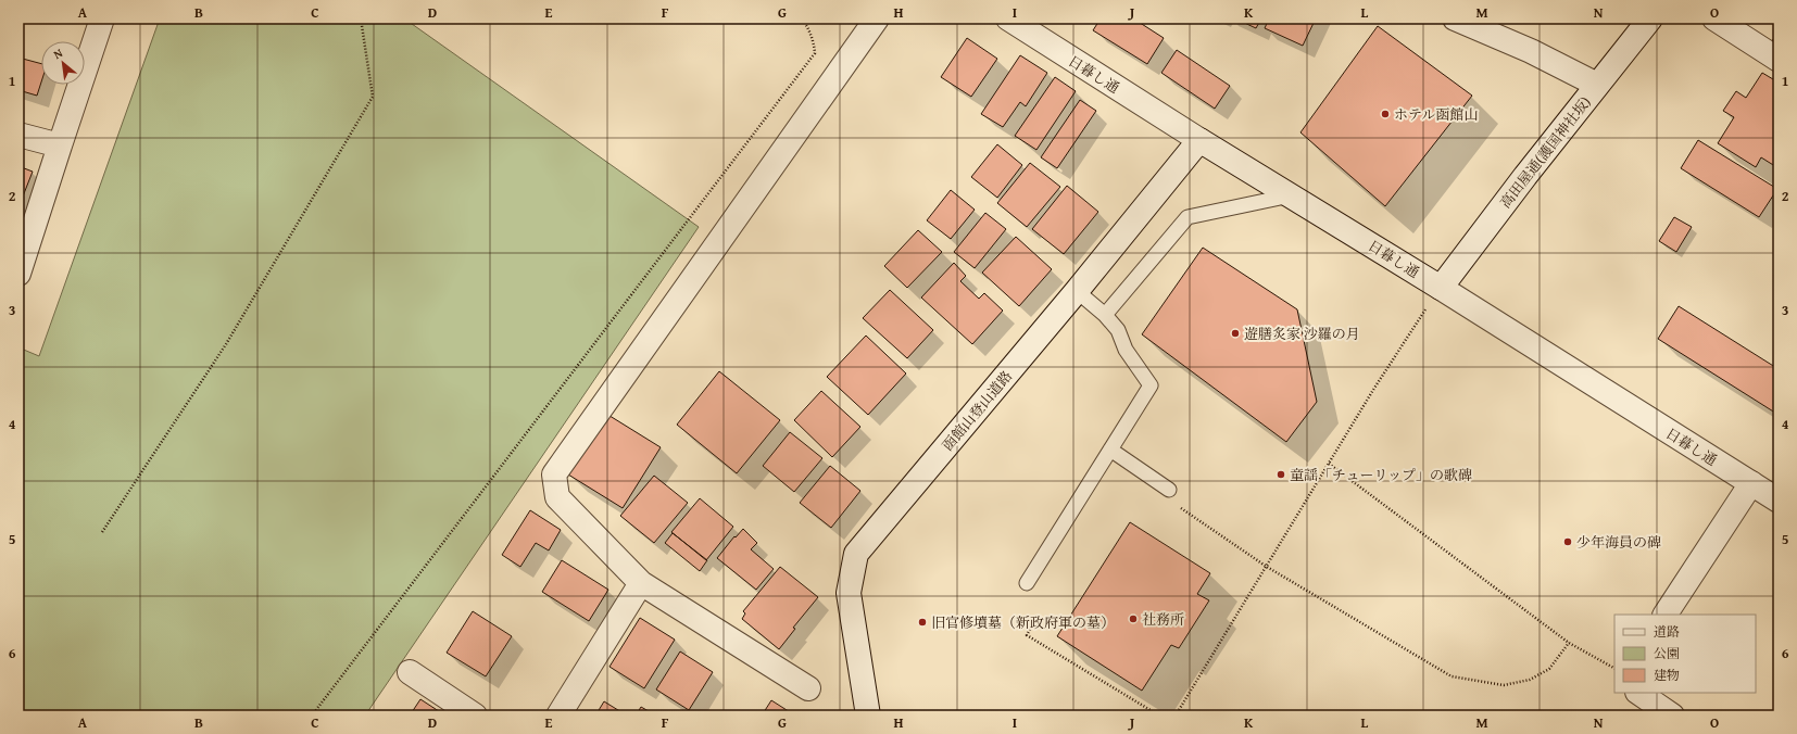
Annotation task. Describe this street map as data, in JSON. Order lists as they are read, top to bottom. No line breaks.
{"streets":{"street":["日暮し通","高田屋通(護国神社坂)","函館山登山道路"]},"crossings":[["日暮し通","高田屋通(護国神社坂)"],["日暮し通","函館山登山道路"]],"places":["ホテル函館山","遊膳炙家 沙羅の月","童謡「チューリップ」の歌碑","少年海員の碑","社務所","旧官修墳墓（新政府軍の墓）"],"legend":["道路","公園","建物"],"north":"top left","grid":{"columns":["A","B","C","D","E","F","G","H","I","J","K","L","M","N","O"],"rows":["1","2","3","4","5","6"]}}
